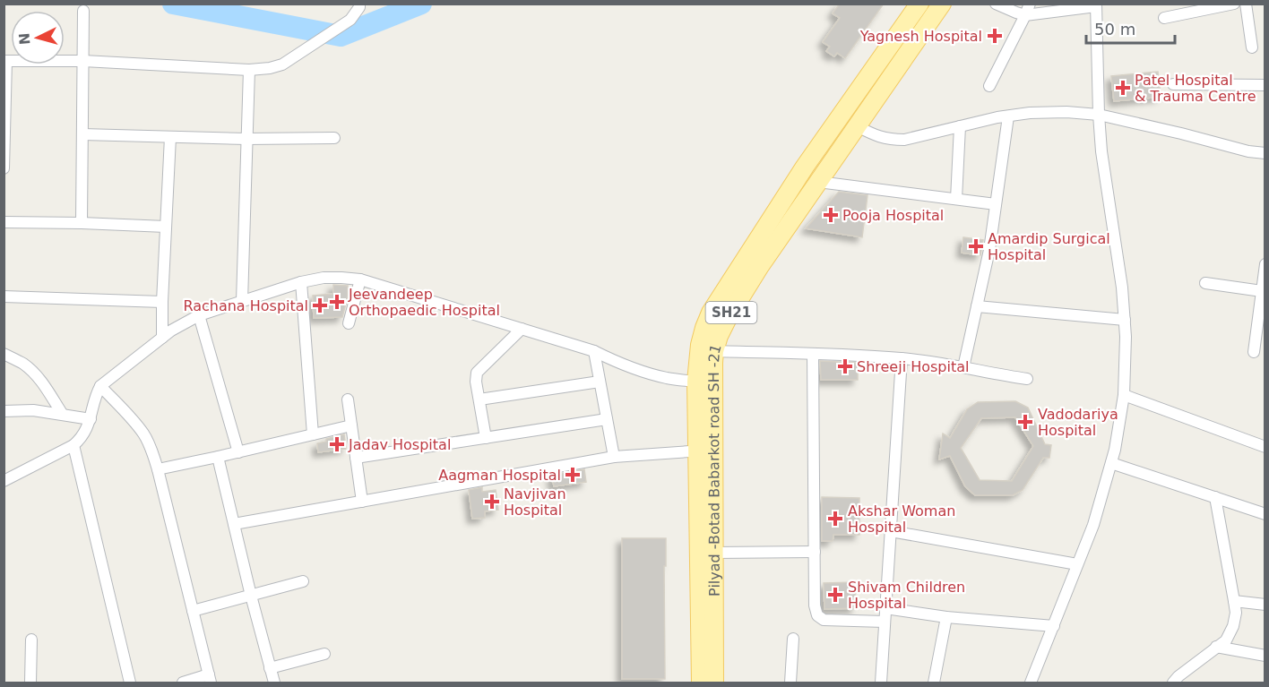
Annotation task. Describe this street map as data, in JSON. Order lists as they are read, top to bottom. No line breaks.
{"streets":{"main road":["SH21","Pilyad -Botad Babarkot road SH -21"]},"places":{"health":["Yagnesh Hospital","Patel Hospital & Trauma Centre","Pooja Hospital","Amardip Surgical Hospital","Jeevandeep Orthopaedic Hospital","Rachana Hospital","Shreeji Hospital","Vadodariya Hospital","Jadav Hospital","Aagman Hospital","Navjivan Hospital","Akshar Woman Hospital","Shivam Children Hospital"]},"scale_bar":"50 m","north":"left"}
